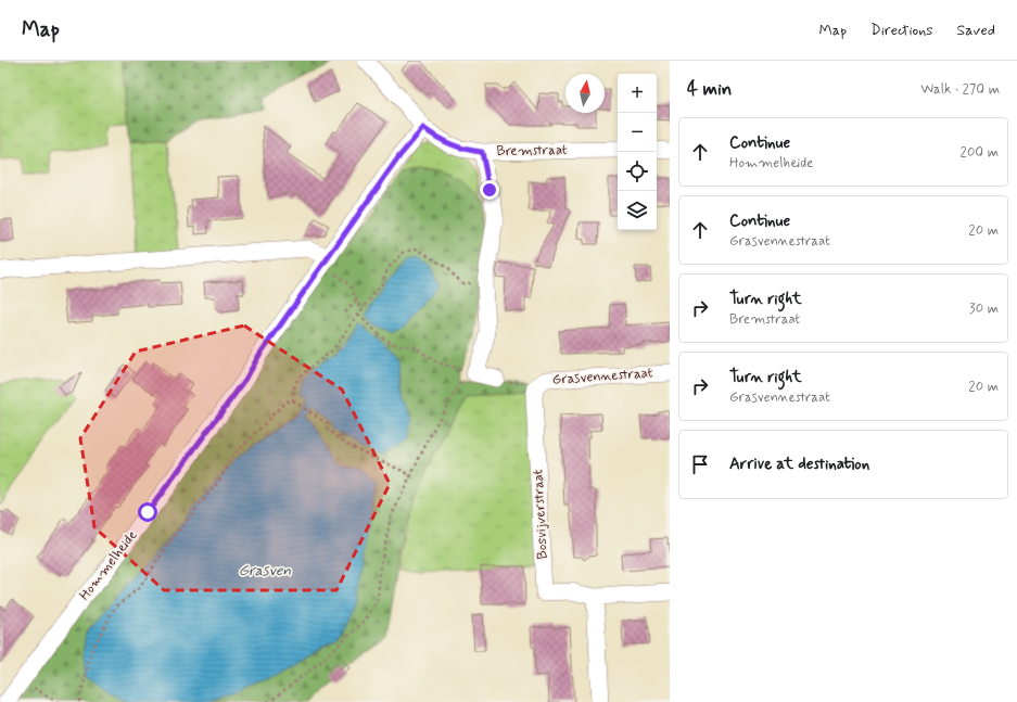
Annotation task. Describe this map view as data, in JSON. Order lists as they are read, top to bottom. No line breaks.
{"streets":{"street":["Bremstraat","Grasvennestraat","Bosvijverstraat","Hommelheide"]},"crossings":[["Bremstraat","Hommelheide"],["Grasvennestraat","Bosvijverstraat"]],"water":["Grasven"],"north":"top","page":{"header":"Map","nav":["Map","Directions","Saved"],"heading":["4 min","Walk · 270 m"],"map_buttons":["+","−"],"list":[["Continue","Hommelheide","200 m"],["Continue","Grasvennestraat","20 m"],["Turn right","Bremstraat","30 m"],["Turn right","Grasvennestraat","20 m"],"Arrive at destination"]}}
